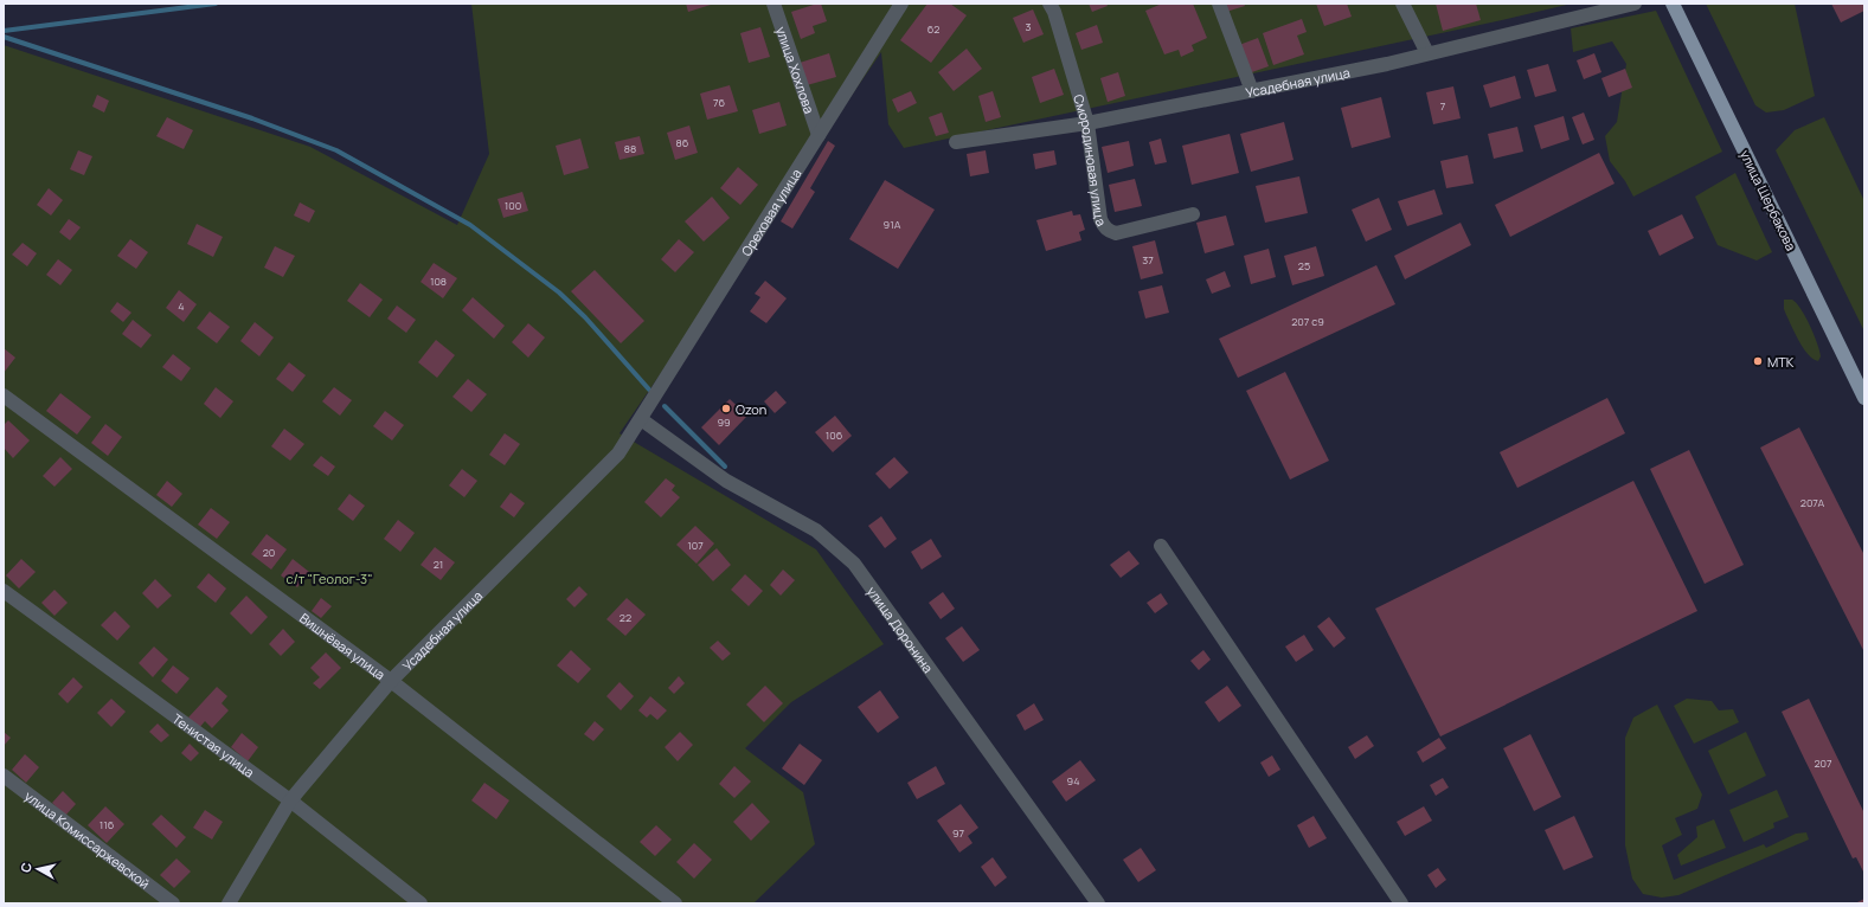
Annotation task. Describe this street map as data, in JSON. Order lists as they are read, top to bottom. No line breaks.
{"streets":{"main road":["улица Щербакова"],"street":["улица Хохлова","Усадебная улица","Смородиновая улица","Ореховая улица","улица Доронина","Вишнёвая улица","Тенистая улица","улица Комиссаржевской"]},"crossings":[["улица Хохлова","Ореховая улица"],["Усадебная улица","Смородиновая улица"],["Усадебная улица","Ореховая улица"],["Усадебная улица","улица Доронина"],["Усадебная улица","Вишнёвая улица"],["Усадебная улица","Тенистая улица"],["Ореховая улица","улица Доронина"]],"parks":["с/т \"Геолог-3\""],"places":["МТК","Ozon"],"house_numbers":["3","62","76","7","86","88","100","91А","37","25","108","4","207 с9","99","106","207А","107","20","21","22","207","94","116","97"],"north":"left"}
